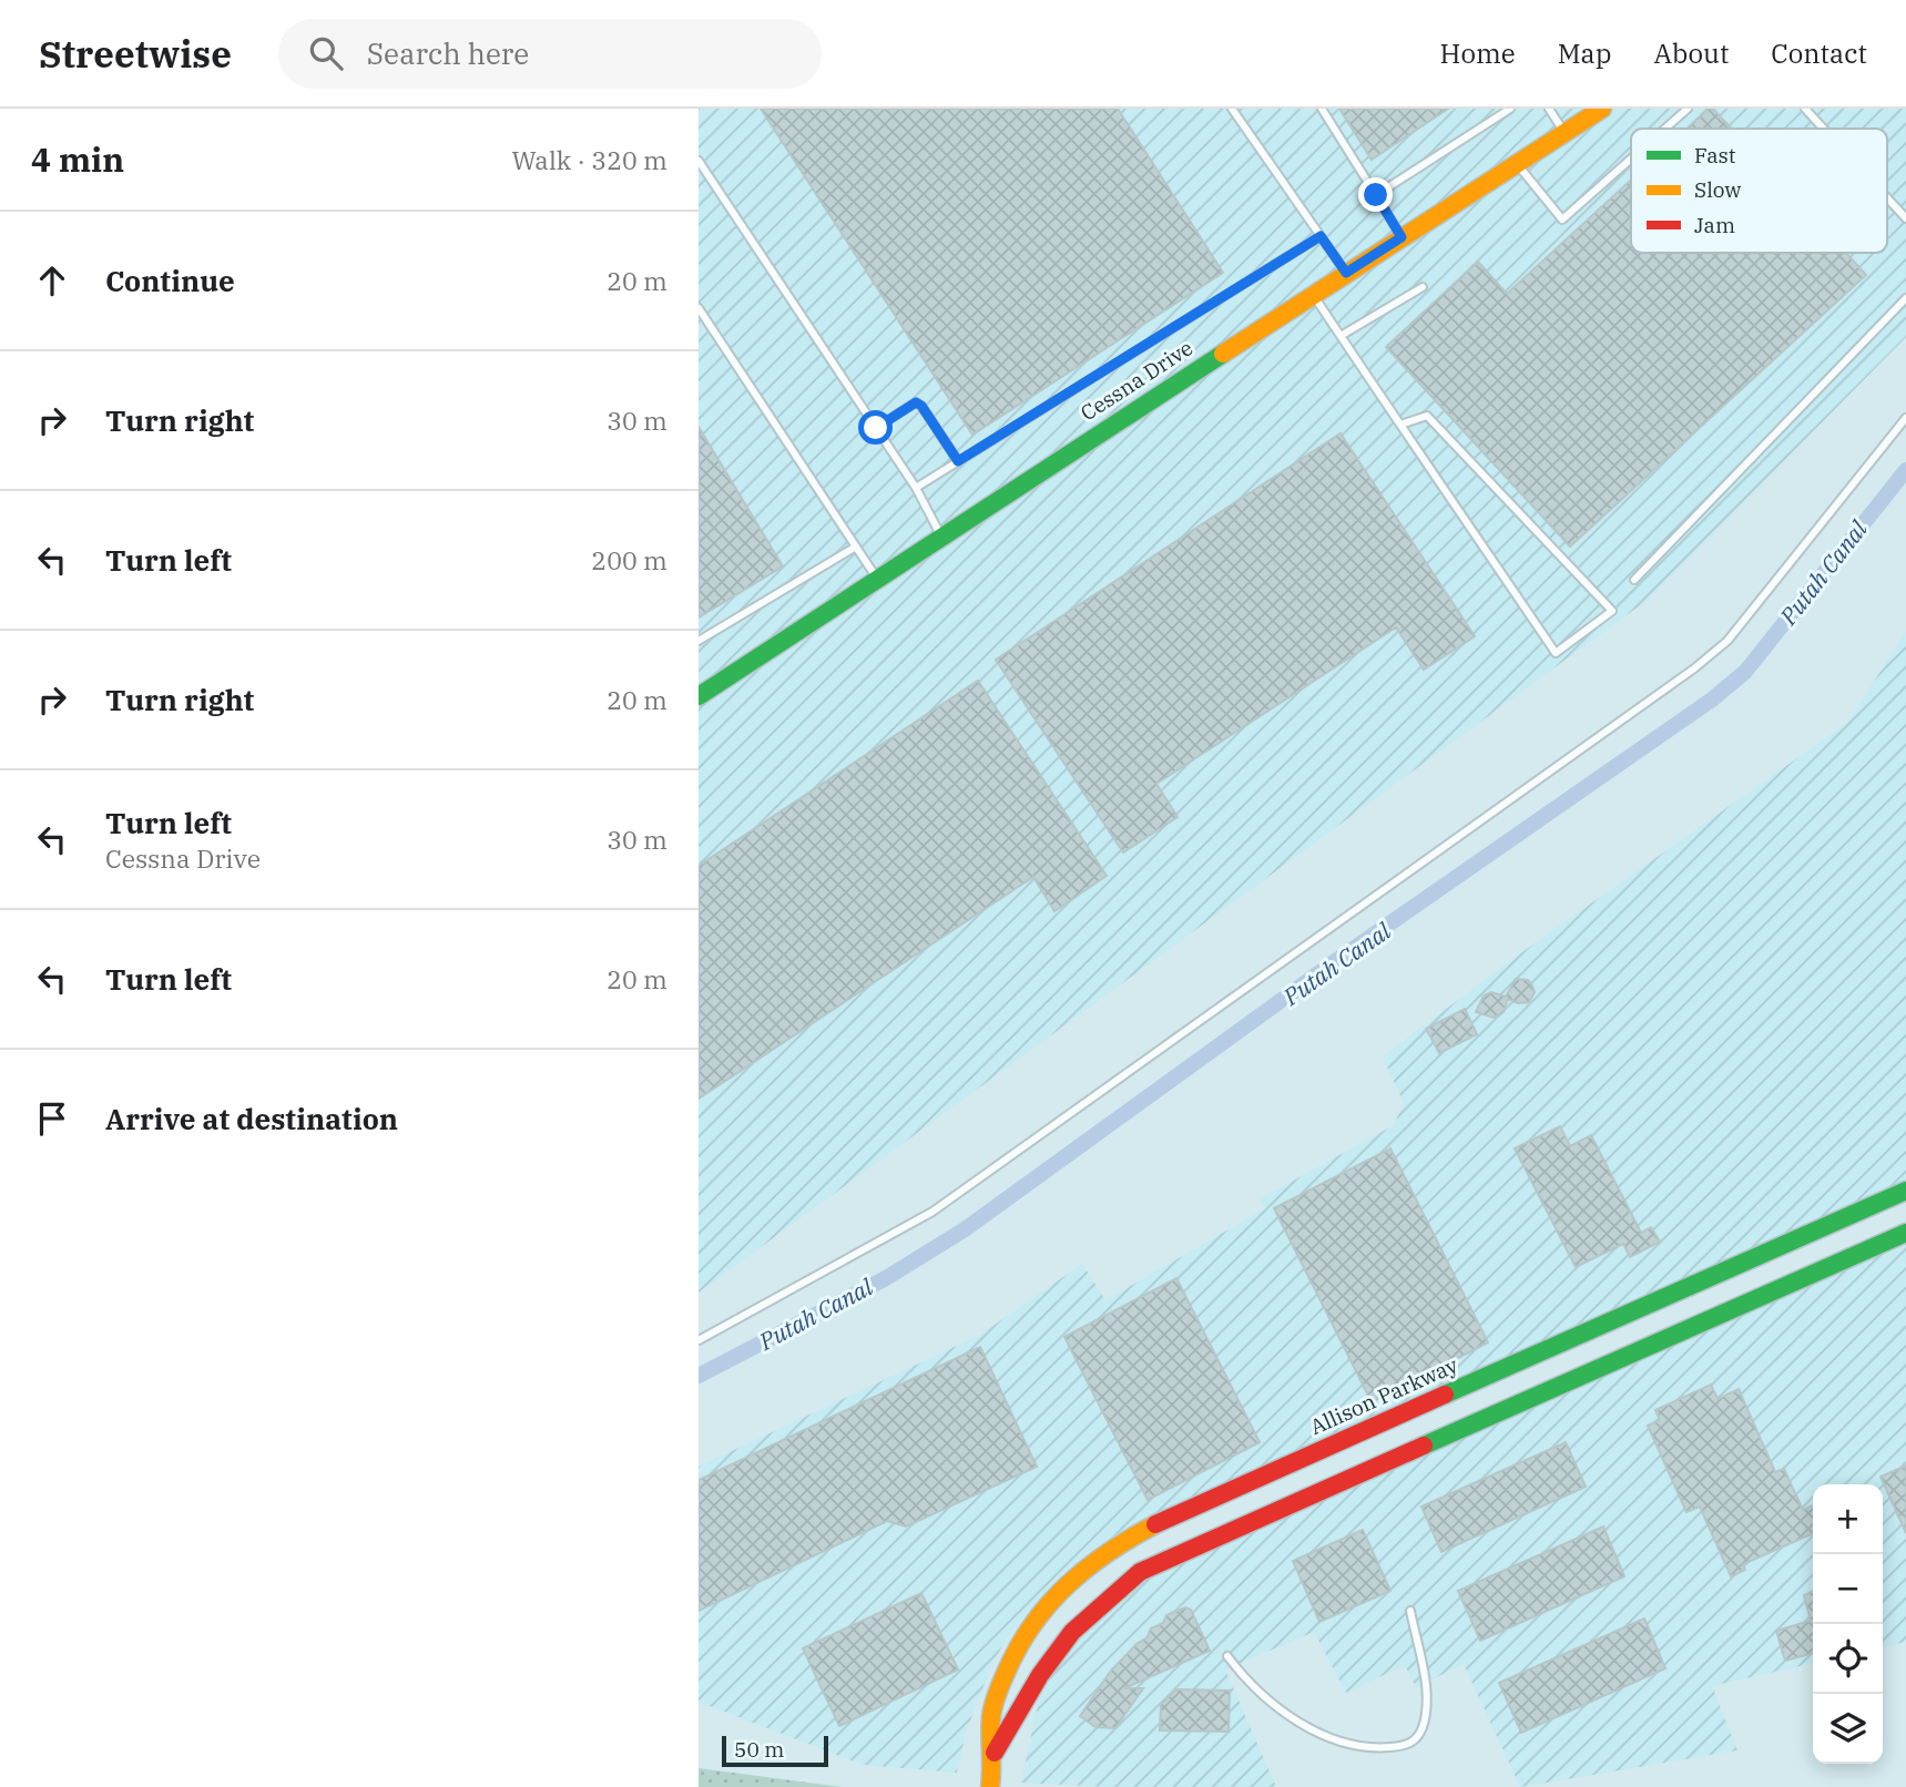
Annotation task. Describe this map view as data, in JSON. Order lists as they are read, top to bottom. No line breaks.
{"streets":{"street":["Cessna Drive","Allison Parkway"]},"water":["Putah Canal"],"legend":["Fast","Slow","Jam"],"scale_bar":"50 m","page":{"header":"Streetwise","search":"Search here","nav":["Home","Map","About","Contact"],"heading":["4 min","Walk · 320 m"],"list":[["Continue","20 m"],["Turn right","30 m"],["Turn left","200 m"],["Turn right","20 m"],["Turn left","Cessna Drive","30 m"],["Turn left","20 m"],"Arrive at destination"],"map_buttons":["+","−"],"scale":"50 m"}}
